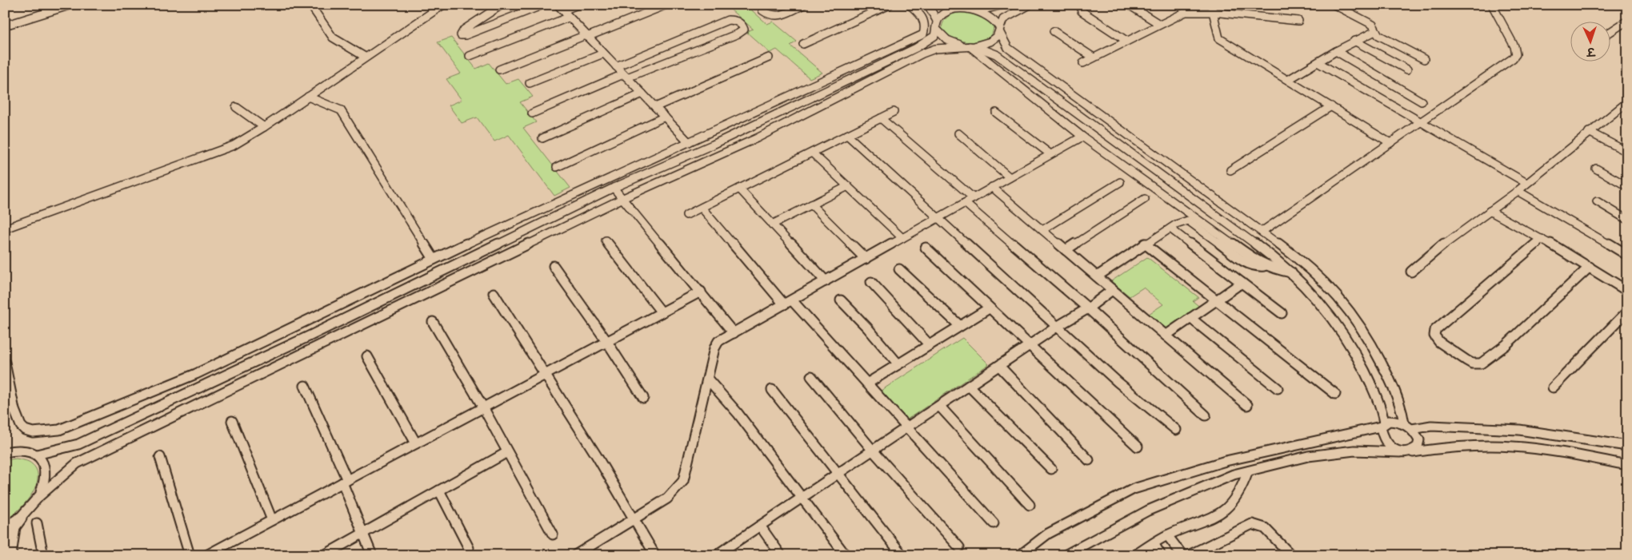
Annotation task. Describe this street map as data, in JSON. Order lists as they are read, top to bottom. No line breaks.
{"north":"bottom"}
